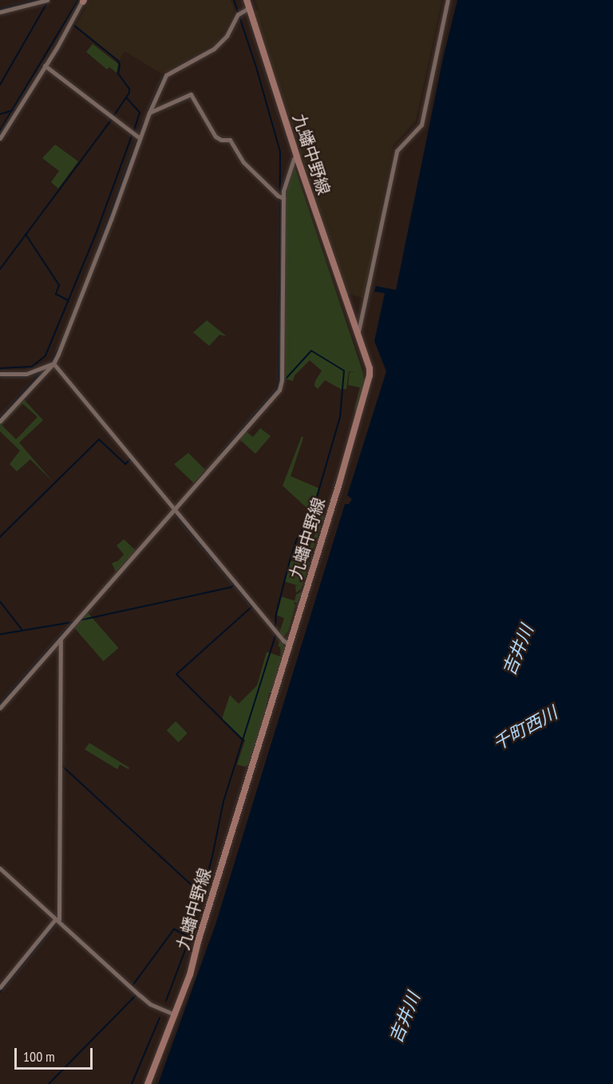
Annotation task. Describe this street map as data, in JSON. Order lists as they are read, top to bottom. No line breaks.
{"streets":{"main road":["九蟠中野線"]},"water":["吉井川","千町西川"],"scale_bar":"100 m"}
